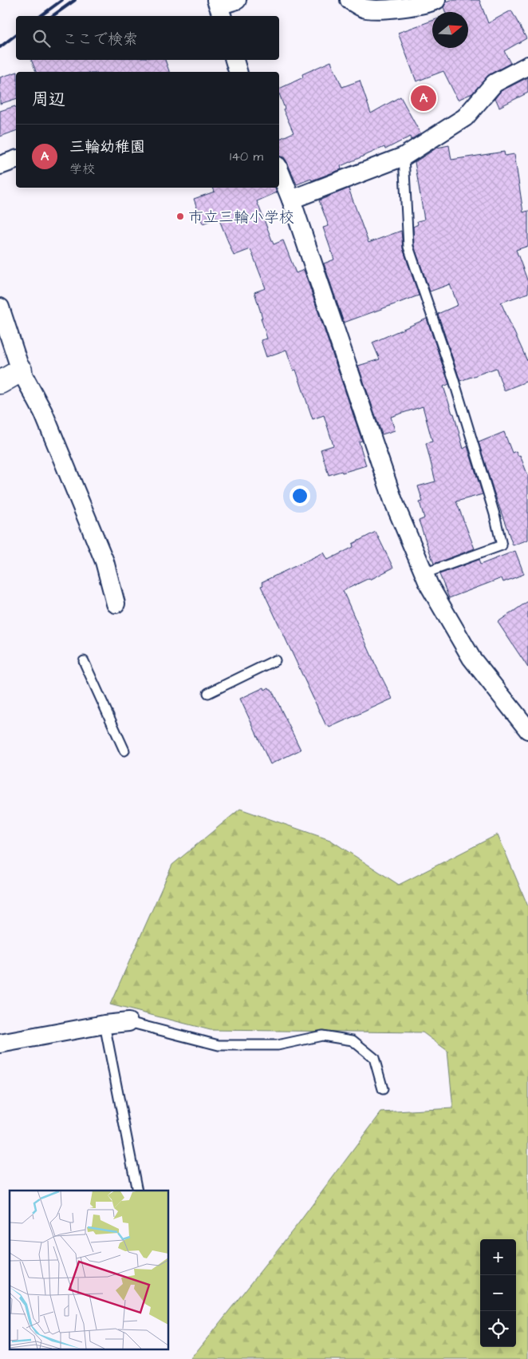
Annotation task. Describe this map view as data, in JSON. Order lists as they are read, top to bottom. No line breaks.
{"places":["市立三輪小学校"],"north":"right","page":{"search":"ここで検索","heading":"周辺","pins":"A","list":[{"mark":"A","name":"三輪幼稚園","note":"学校","value":"140 m"}],"map_buttons":["+","−"]}}
